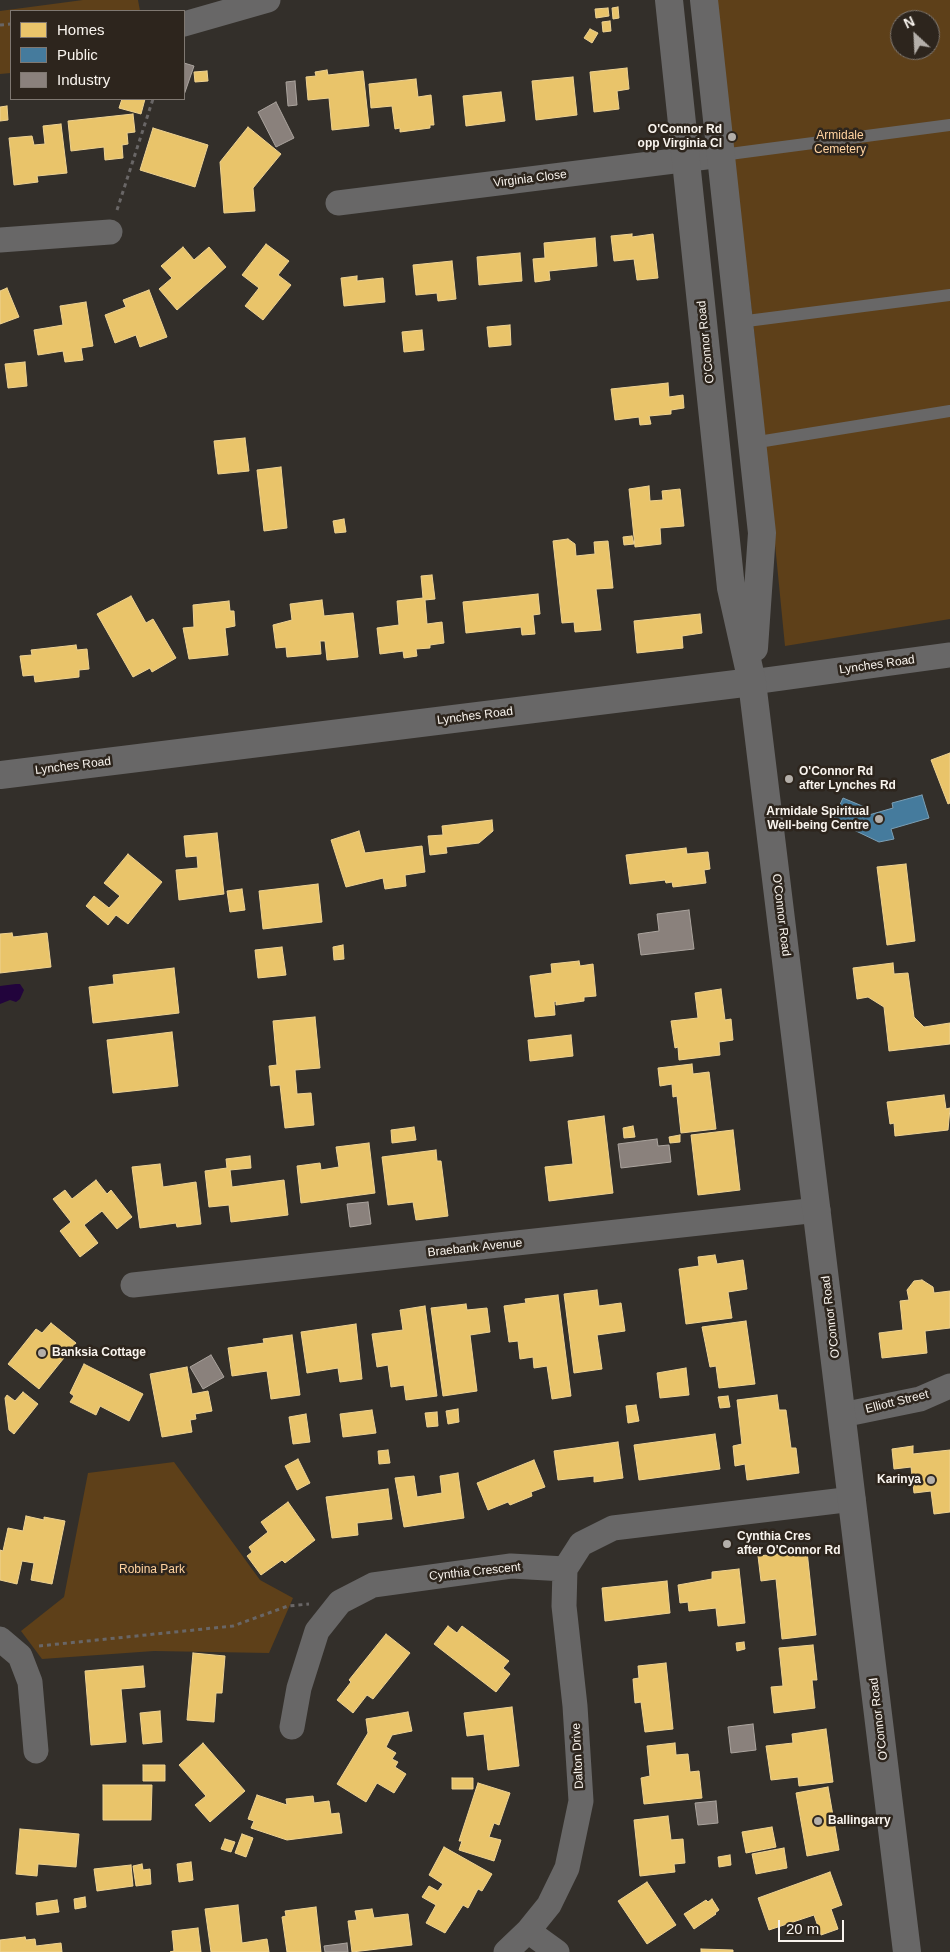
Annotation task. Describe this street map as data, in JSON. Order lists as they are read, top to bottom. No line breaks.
{"streets":{"street":["Virginia Close","O'Connor Road","Lynches Road","Braebank Avenue","Elliott Street","Cynthia Crescent","Dalton Drive"]},"crossings":[["Virginia Close","O'Connor Road"],["O'Connor Road","Lynches Road"],["O'Connor Road","Braebank Avenue"],["O'Connor Road","Elliott Street"],["Cynthia Crescent","Dalton Drive"]],"parks":["Armidale Cemetery","Robina Park"],"places":["O'Connor Rd opp Virginia Cl","O'Connor Rd after Lynches Rd","Armidale Spiritual Well-being Centre","Banksia Cottage","Karinya","Cynthia Cres after O'Connor Rd","Ballingarry"],"legend":["Homes","Public","Industry"],"scale_bar":"20 m","north":"top left"}
